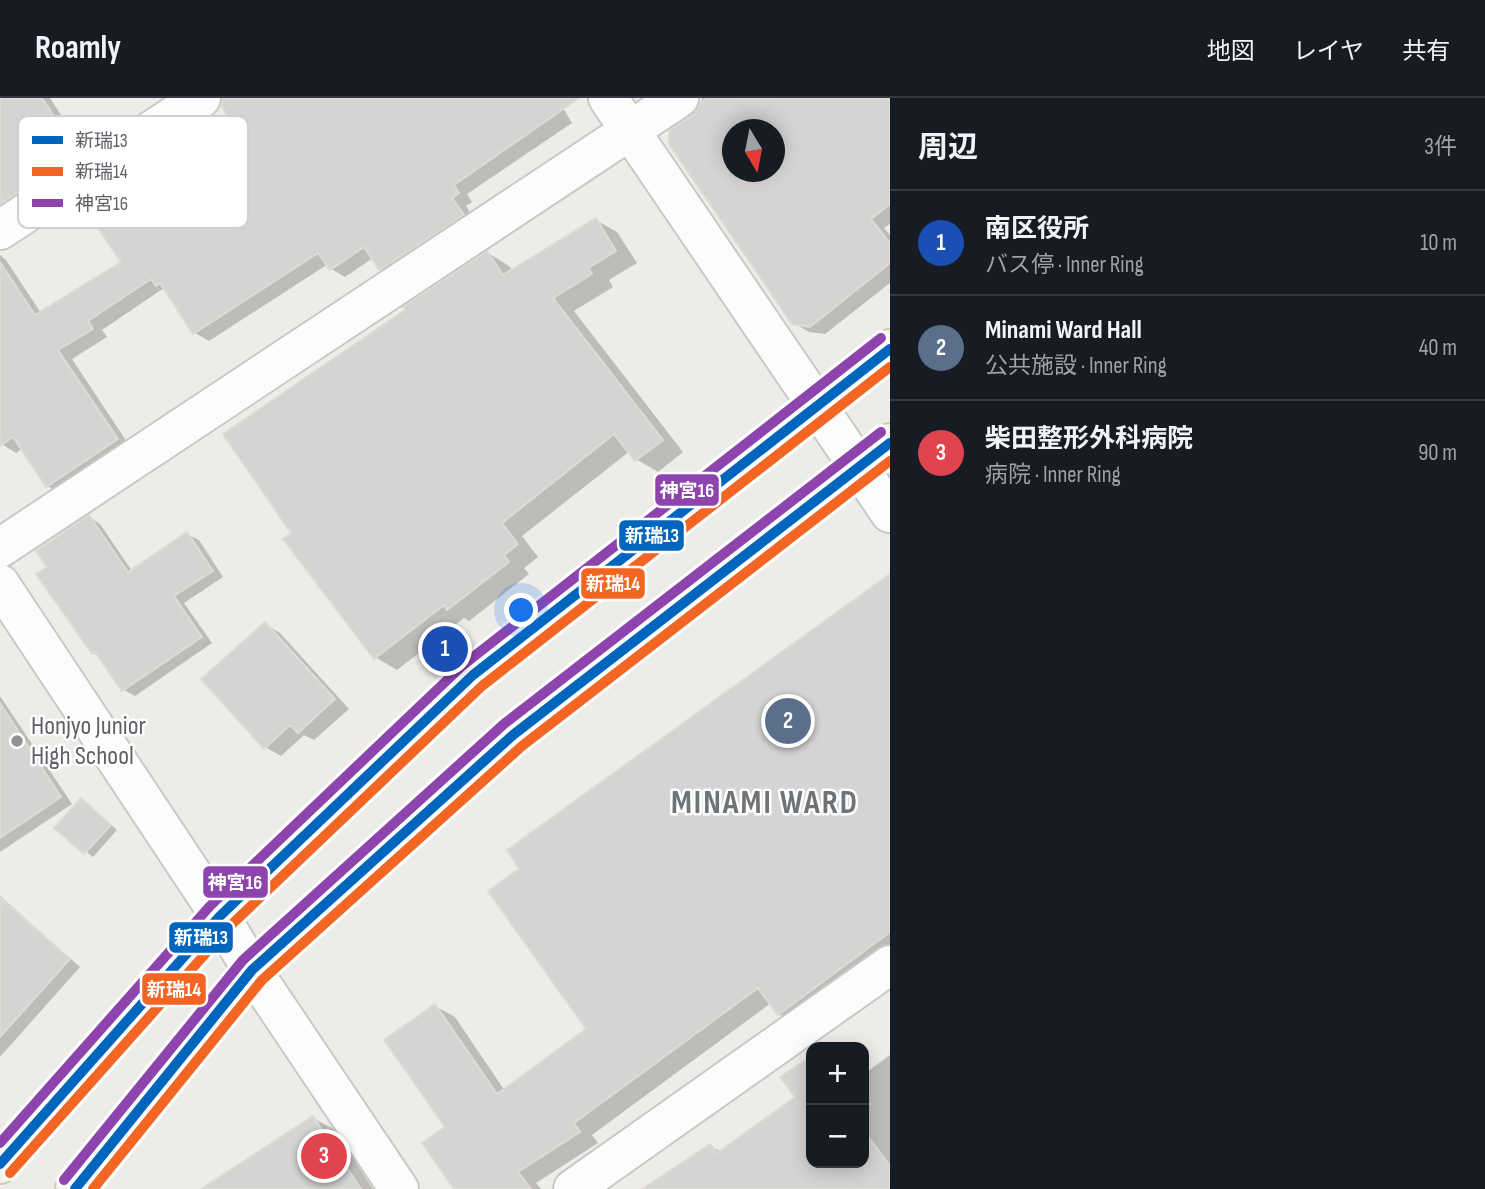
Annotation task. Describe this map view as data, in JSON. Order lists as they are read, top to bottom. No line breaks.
{"districts":["MINAMI WARD"],"places":["Honjyo Junior High School"],"lines":["transit line 神宮16","transit line 新瑞13","transit line 新瑞14"],"legend":["新瑞13","新瑞14","神宮16"],"north":"bottom","page":{"header":"Roamly","nav":["地図","レイヤ","共有"],"heading":["周辺","3件"],"list":[{"mark":"1","name":"南区役所","note":"バス停 · Inner Ring","value":"10 m"},{"mark":"2","name":"Minami Ward Hall","note":"公共施設 · Inner Ring","value":"40 m"},{"mark":"3","name":"柴田整形外科病院","note":"病院 · Inner Ring","value":"90 m"}],"pins":["1","2","3"],"map_buttons":["+","−"]}}
